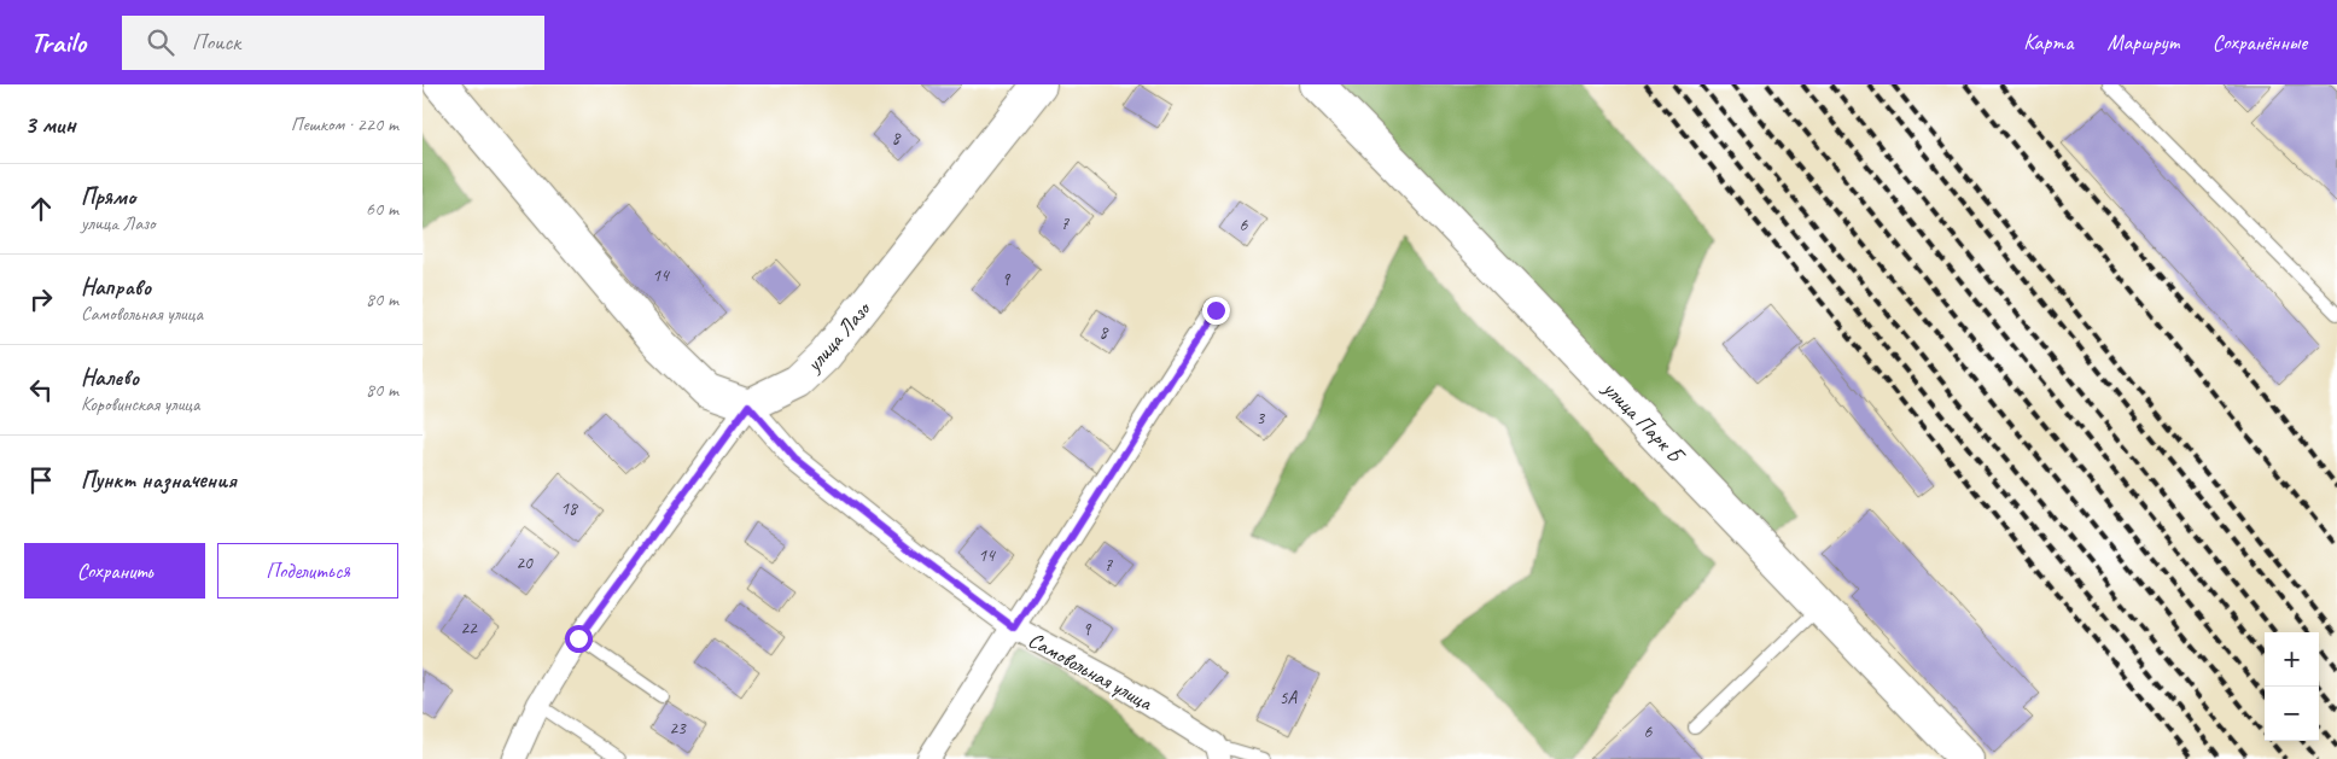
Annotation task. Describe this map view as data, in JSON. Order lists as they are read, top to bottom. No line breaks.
{"streets":{"street":["улица Лазо","улица Парк Б","Самовольная улица"]},"crossings":[["улица Лазо","Самовольная улица"]],"house_numbers":["8","7","6","14","9","8","3","18","14","20","7","22","9","5А","23","6"],"page":{"header":"Trailo","search":"Поиск","nav":["Карта","Маршрут","Сохранённые"],"heading":["3 мин","Пешком · 220 m"],"list":[["Прямо","улица Лазо","60 m"],["Направо","Самовольная улица","80 m"],["Налево","Коровинская улица","80 m"],"Пункт назначения"],"buttons":["Сохранить","Поделиться"],"map_buttons":["+","−"]}}
